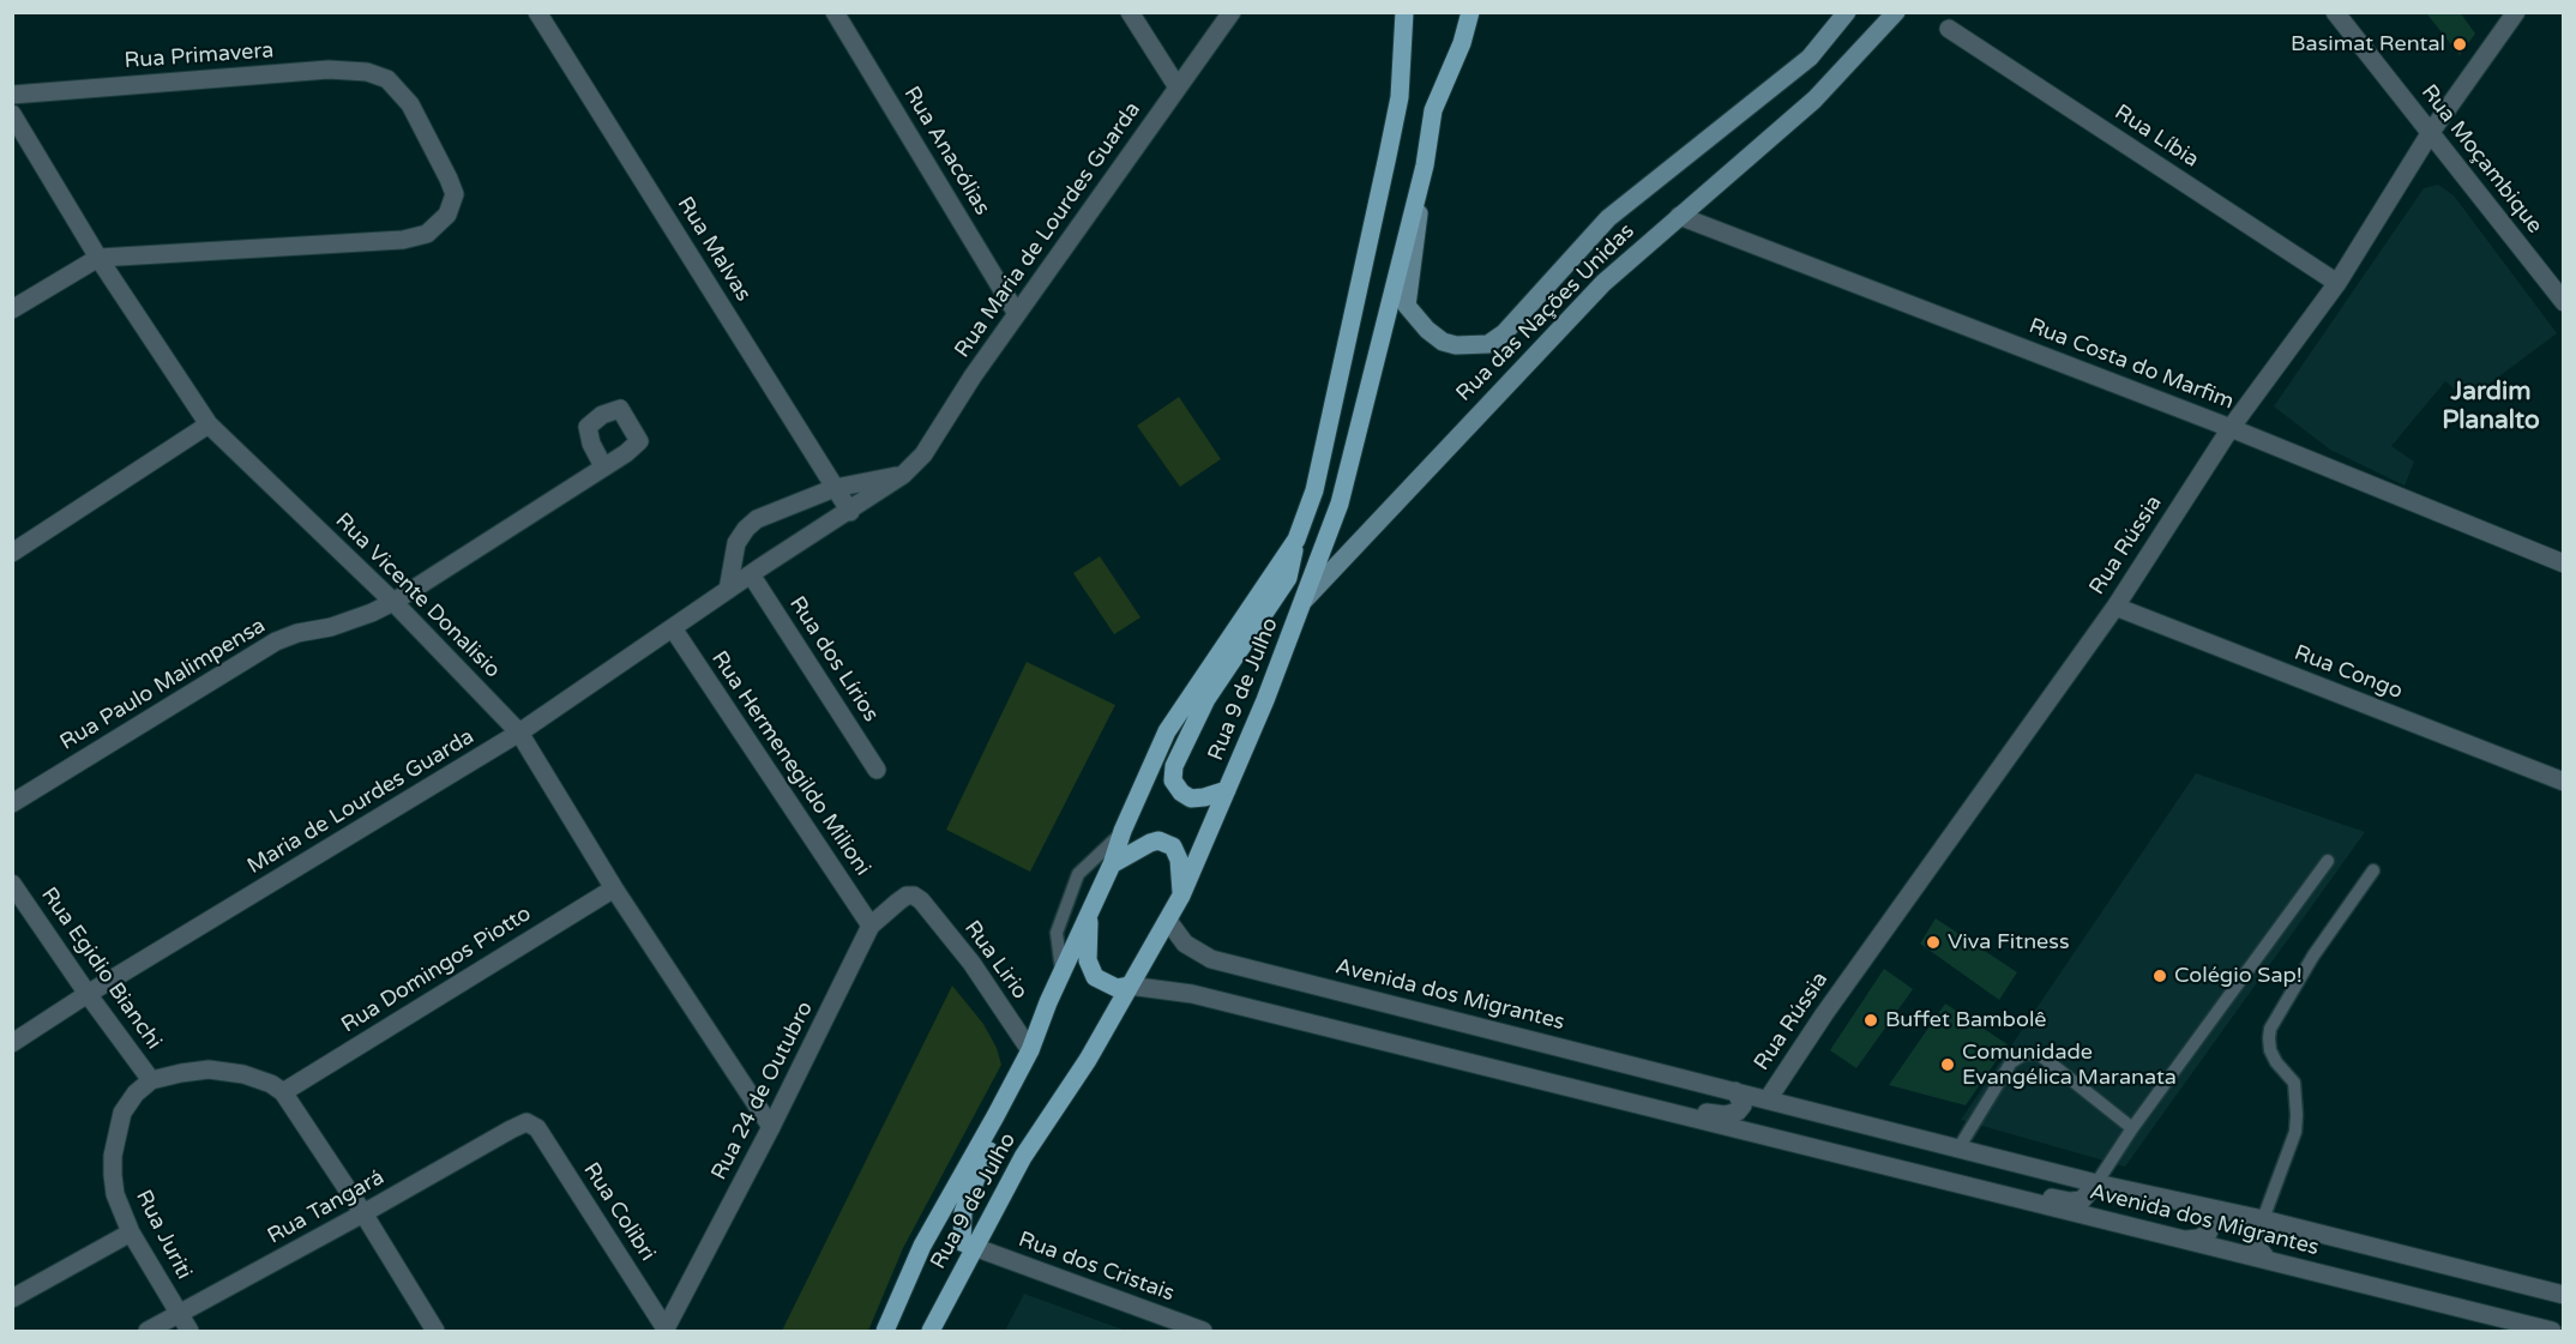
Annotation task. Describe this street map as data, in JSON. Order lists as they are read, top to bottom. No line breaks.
{"streets":{"main road":["Rua das Nações Unidas","Rua 9 de Julho"],"street":["Rua Primavera","Rua Líbia","Rua Anacólias","Rua Moçambique","Rua Maria de Lourdes Guarda","Rua Malvas","Rua Costa do Marfim","Rua Rússia","Rua Vicente Donalisio","Rua dos Lírios","Rua Congo","Rua Paulo Malimpensa","Rua Hermenegildo Milioni","Maria de Lourdes Guarda","Rua Lirio","Rua Egidio Bianchi","Rua Domingos Piotto","Avenida dos Migrantes","Rua 24 de Outubro","Rua Tangará","Rua Colibri","Rua Juriti","Rua dos Cristais"]},"crossings":[["Rua Primavera","Rua Vicente Donalisio"],["Rua Líbia","Rua Rússia"],["Rua Anacólias","Rua Maria de Lourdes Guarda"],["Rua Moçambique","Rua Rússia"],["Rua Maria de Lourdes Guarda","Rua Malvas"],["Rua Maria de Lourdes Guarda","Rua dos Lírios"],["Rua Maria de Lourdes Guarda","Maria de Lourdes Guarda"],["Rua das Nações Unidas","Rua Costa do Marfim"],["Rua das Nações Unidas","Rua 9 de Julho"],["Rua Costa do Marfim","Rua Rússia"],["Rua Rússia","Rua Congo"],["Rua Rússia","Avenida dos Migrantes"],["Rua Vicente Donalisio","Rua Paulo Malimpensa"],["Rua Vicente Donalisio","Maria de Lourdes Guarda"],["Rua Vicente Donalisio","Rua Domingos Piotto"],["Rua Vicente Donalisio","Rua 24 de Outubro"],["Rua 9 de Julho","Rua Lirio"],["Rua 9 de Julho","Avenida dos Migrantes"],["Rua 9 de Julho","Rua dos Cristais"],["Rua Hermenegildo Milioni","Maria de Lourdes Guarda"],["Rua Hermenegildo Milioni","Rua 24 de Outubro"],["Maria de Lourdes Guarda","Rua Egidio Bianchi"],["Rua Lirio","Rua 24 de Outubro"],["Rua Egidio Bianchi","Rua Domingos Piotto"],["Rua Egidio Bianchi","Rua Tangará"],["Rua Egidio Bianchi","Rua Juriti"],["Rua Domingos Piotto","Rua Tangará"],["Rua Domingos Piotto","Rua Juriti"],["Rua 24 de Outubro","Rua Colibri"],["Rua Tangará","Rua Colibri"],["Rua Tangará","Rua Juriti"]],"districts":["Jardim Planalto"],"places":["Basimat Rental","Viva Fitness","Colégio Sap!","Buffet Bambolê","Comunidade Evangélica Maranata"]}
